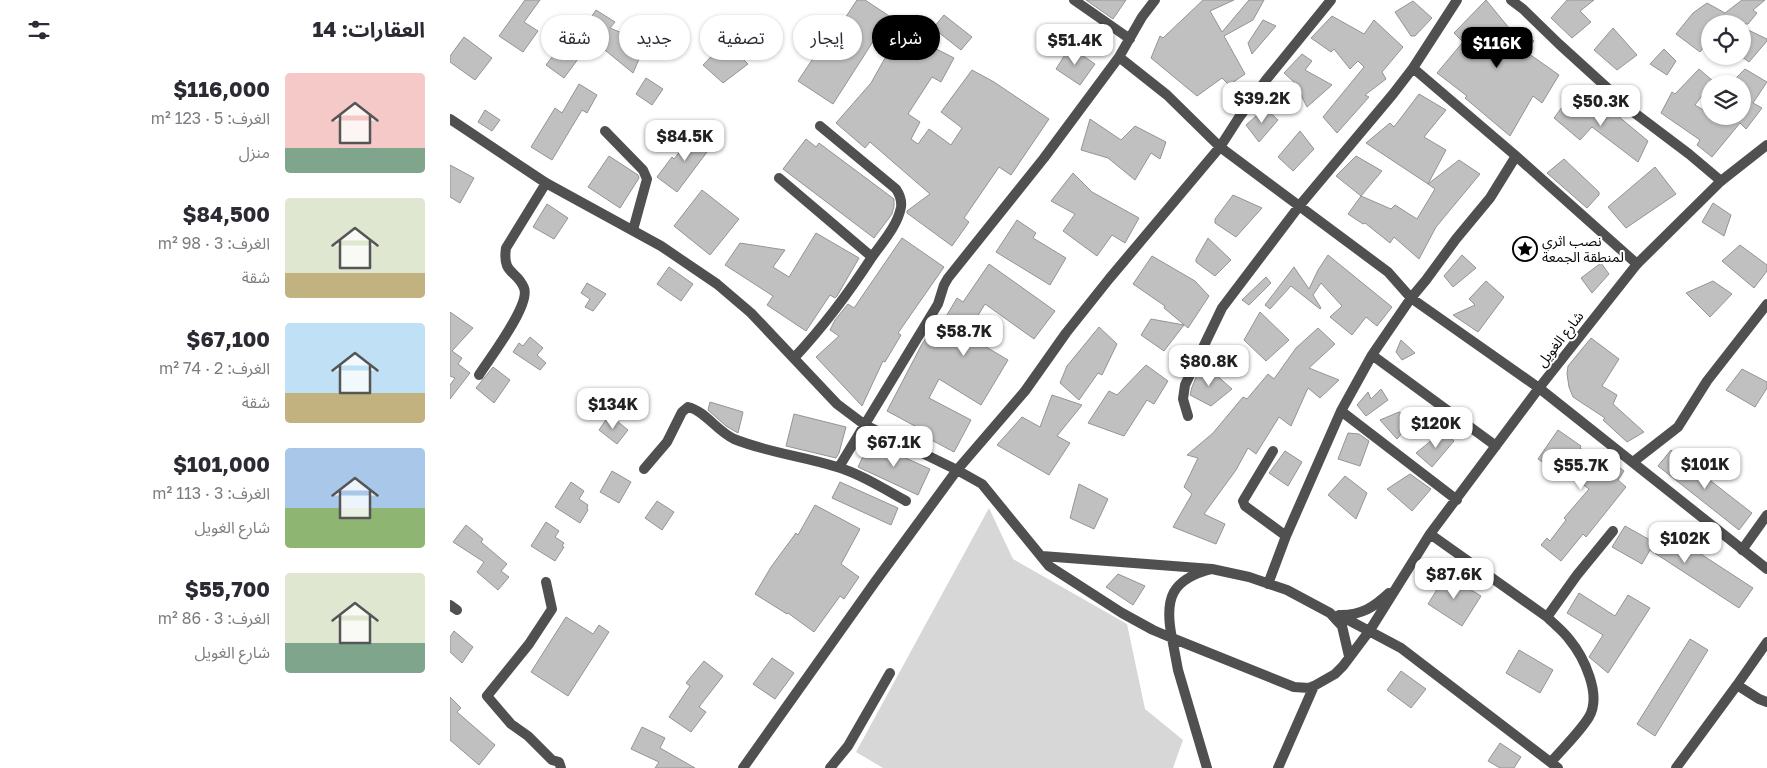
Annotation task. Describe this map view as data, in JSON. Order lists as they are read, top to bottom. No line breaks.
{"streets":{"street":["شارع الغويل"]},"places":{"place":["نصب اثري لمنطقة الجمعة"]},"page":{"heading":"العقارات: 14","chip":["شراء","إيجار","تصفية","جديد","شقة"],"price":["$51.4K","$116K","$39.2K","$50.3K","$84.5K","$58.7K","$80.8K","$134K","$120K","$67.1K","$101K","$55.7K","$102K","$87.6K"],"list":[{"name":"$116,000","note":"الغرف: 5 · 123 m² · منزل"},{"name":"$84,500","note":"الغرف: 3 · 98 m² · شقة"},{"name":"$67,100","note":"الغرف: 2 · 74 m² · شقة"},{"name":"$101,000","note":"الغرف: 3 · 113 m² · شارع الغويل"},{"name":"$55,700","note":"الغرف: 3 · 86 m² · شارع الغويل"}]}}
